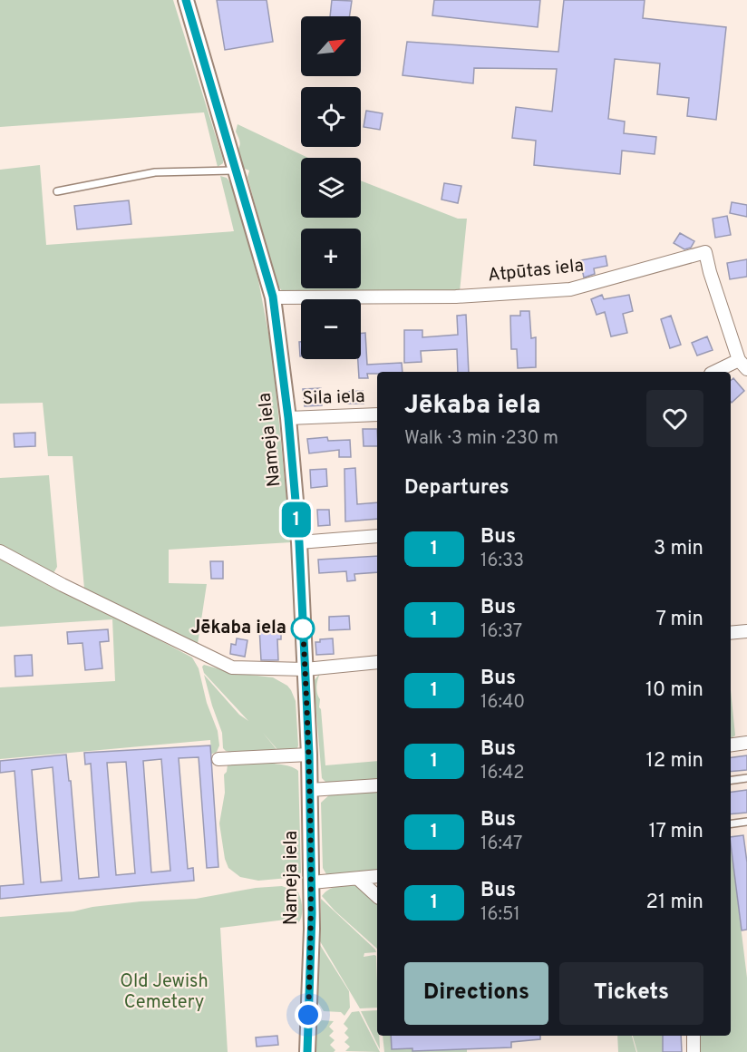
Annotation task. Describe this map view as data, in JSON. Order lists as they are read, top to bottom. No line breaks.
{"streets":{"street":["Atpūtas iela","Sila iela","Nameja iela"]},"crossings":[["Atpūtas iela","Nameja iela"],["Sila iela","Nameja iela"]],"parks":["Old Jewish Cemetery"],"places":["Jēkaba iela"],"lines":["bus line 1"],"north":"top right","page":{"on_map":"1","map_buttons":["+","−"],"heading":[["Jēkaba iela","Walk · 3 min · 230 m"],"Departures"],"list":[{"mark":"1","name":"Bus","note":"16:33","value":"3 min"},{"mark":"1","name":"Bus","note":"16:37","value":"7 min"},{"mark":"1","name":"Bus","note":"16:40","value":"10 min"},{"mark":"1","name":"Bus","note":"16:42","value":"12 min"},{"mark":"1","name":"Bus","note":"16:47","value":"17 min"},{"mark":"1","name":"Bus","note":"16:51","value":"21 min"}],"buttons":["Directions","Tickets"]}}
